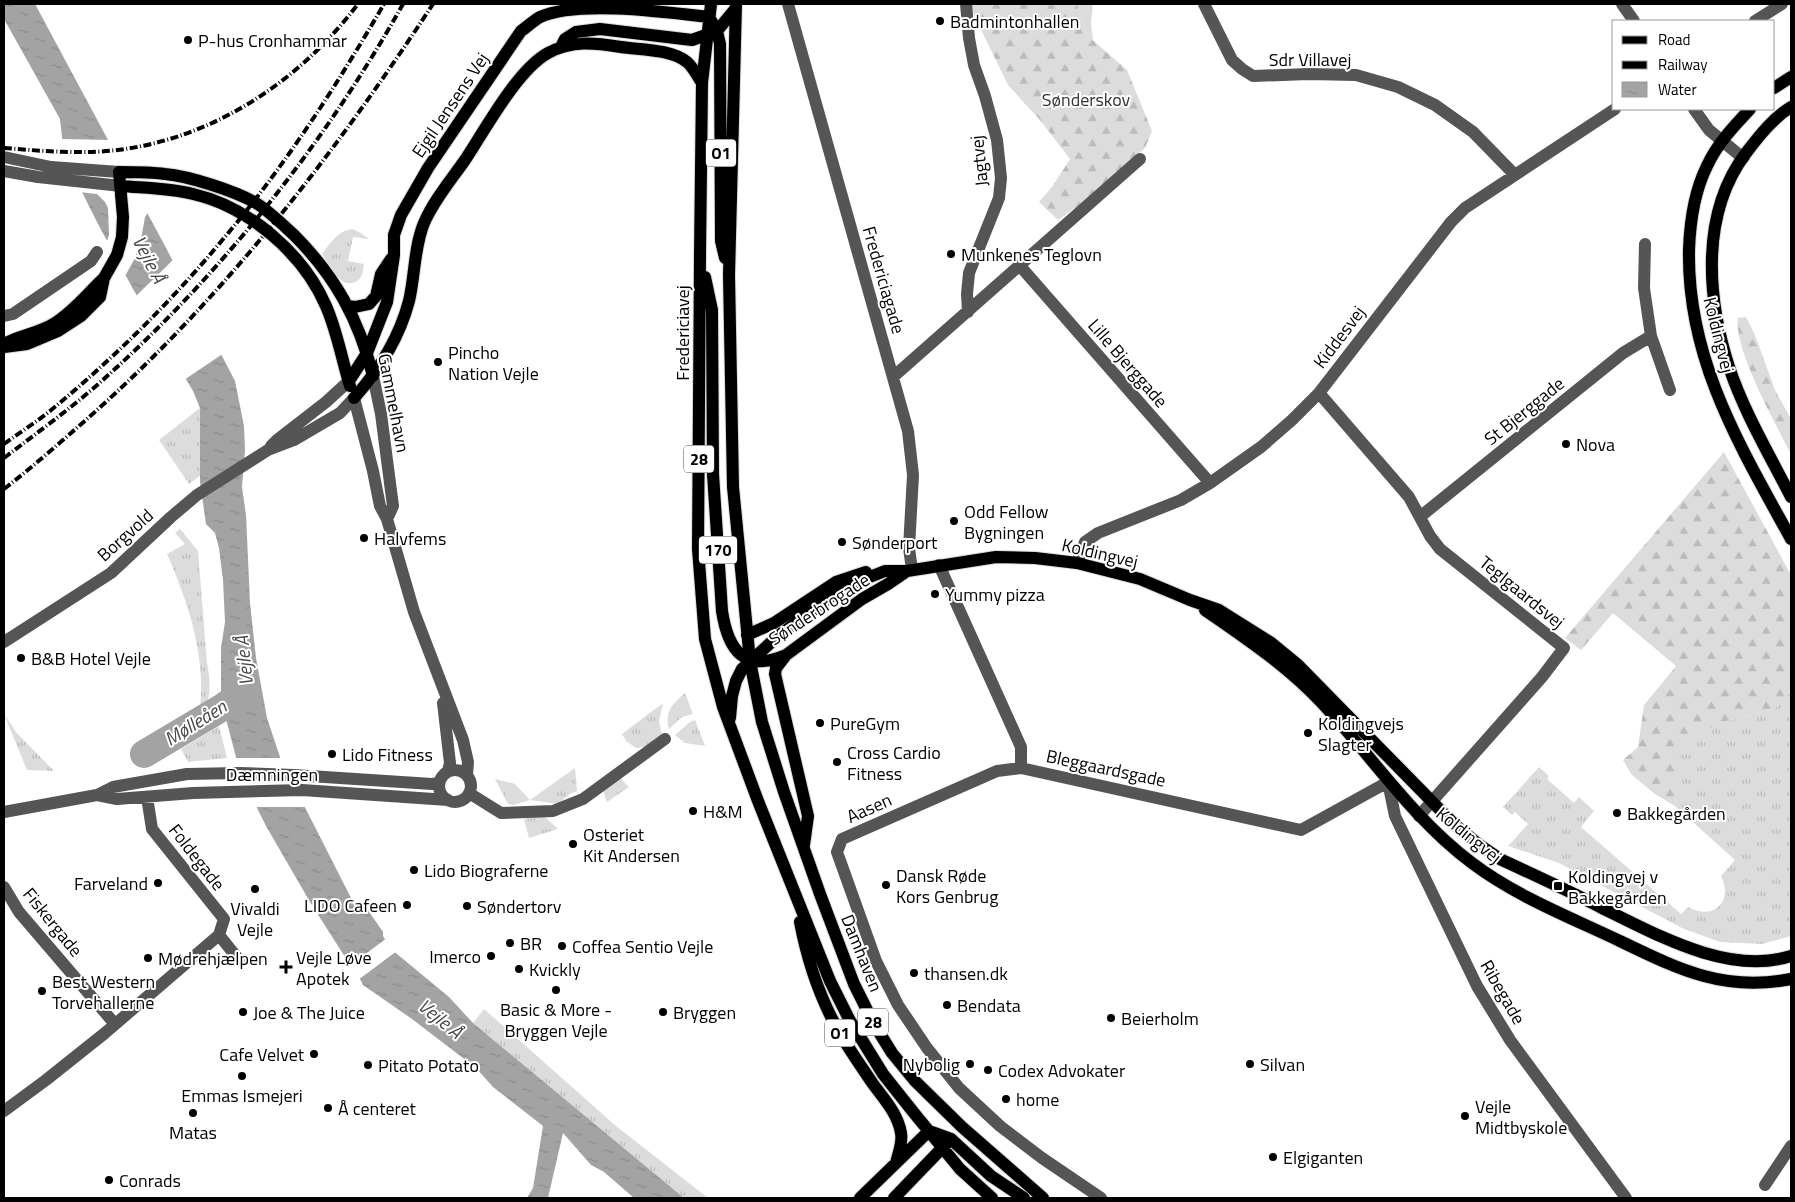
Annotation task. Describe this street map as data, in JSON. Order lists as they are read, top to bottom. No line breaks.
{"streets":{"main road":["Ejgil Jensens Vej","O1","Fredericiavej","Koldingvej","Gammelhavn","28","170","Sønderbrogade","Damhaven"],"street":["Sdr Villavej","Jagtvej","Fredericiagade","Kiddesvej","Lille Bjerggade","St Bjerggade","Borgvold","Teglgaardsvej","Bleggaardsgade","Dæmningen","Aasen","Foldegade","Fiskergade","Ribegade"]},"crossings":[["Sdr Villavej","Kiddesvej"],["Ejgil Jensens Vej","Fredericiavej"],["Ejgil Jensens Vej","Gammelhavn"],["Ejgil Jensens Vej","Borgvold"],["O1","Fredericiavej"],["O1","28"],["Fredericiagade","Sønderbrogade"],["Fredericiavej","28"],["Fredericiavej","170"],["Koldingvej","Kiddesvej"],["Koldingvej","Teglgaardsvej"],["Koldingvej","Sønderbrogade"],["Koldingvej","Bleggaardsgade"],["Koldingvej","Ribegade"],["Kiddesvej","Lille Bjerggade"],["Kiddesvej","Teglgaardsvej"],["Gammelhavn","Borgvold"],["Gammelhavn","Dæmningen"],["St Bjerggade","Teglgaardsvej"],["28","170"],["28","Sønderbrogade"],["28","Damhaven"],["170","Sønderbrogade"],["170","Damhaven"],["Sønderbrogade","Bleggaardsgade"],["Sønderbrogade","Damhaven"],["Bleggaardsgade","Aasen"],["Bleggaardsgade","Ribegade"],["Dæmningen","Foldegade"],["Aasen","Damhaven"]],"water":["Vejle Å","Mølleåen"],"parks":["Sønderskov"],"places":{"other":["Badmintonhallen","P-hus Cronhammar","Munkenes Teglovn","Pincho Nation Vejle","Nova","Odd Fellow Bygningen","Halvfems","Sønderport","Yummy pizza","B&B Hotel Vejle","PureGym","Koldingvejs Slagter","Lido Fitness","Cross Cardio Fitness","H&M","Bakkegården","Osteriet Kit Andersen","Lido Biograferne","Farveland","Dansk Røde Kors Genbrug","Vivaldi Vejle","LIDO Cafeen","Søndertorv","BR","Coffea Sentio Vejle","Imerco","Mødrehjælpen","Kvickly","thansen.dk","Basic & More - Bryggen Vejle","Best Western Torvehallerne","Bendata","Joe & The Juice","Bryggen","Beierholm","Cafe Velvet","Nybolig","Silvan","Pitato Potato","Codex Advokater","Emmas Ismejeri","home","Å centeret","Matas","Vejle Midtbyskole","Elgiganten","Conrads"],"transit":["Koldingvej v Bakkegården"],"health":["Vejle Løve Apotek"]},"legend":["Road","Railway","Water"]}
